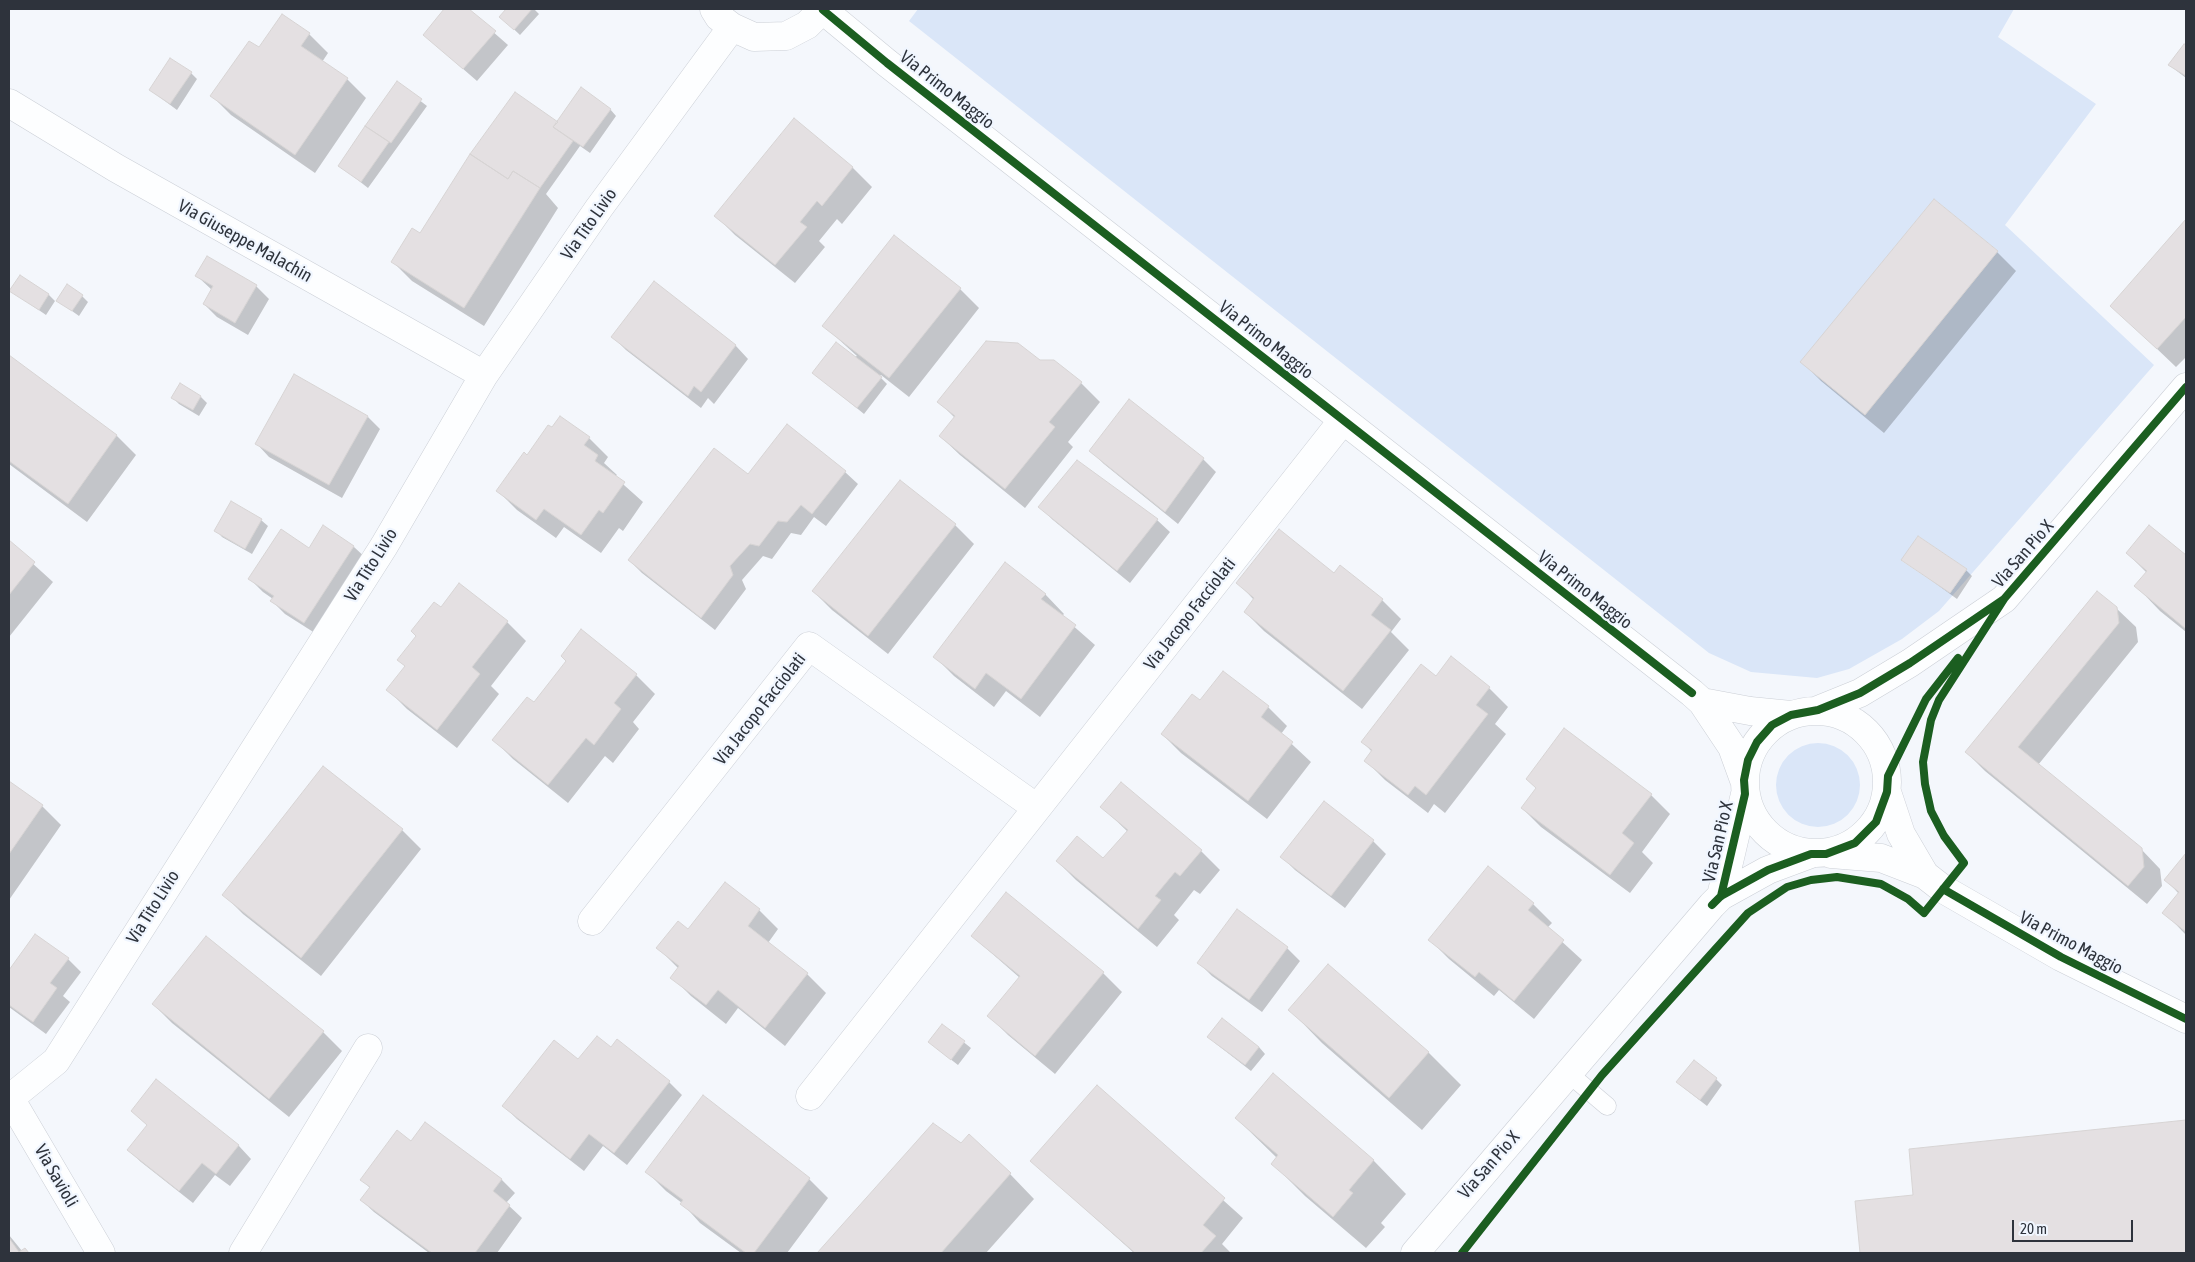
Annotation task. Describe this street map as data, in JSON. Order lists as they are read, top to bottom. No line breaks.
{"streets":{"street":["Via Primo Maggio","Via Tito Livio","Via Giuseppe Malachin","Via San Pio X","Via Jacopo Facciolati","Via Savioli"]},"crossings":[["Via Primo Maggio","Via Tito Livio"],["Via Primo Maggio","Via San Pio X"],["Via Primo Maggio","Via Jacopo Facciolati"],["Via Tito Livio","Via Giuseppe Malachin"],["Via Tito Livio","Via Savioli"]],"scale_bar":"20 m"}
